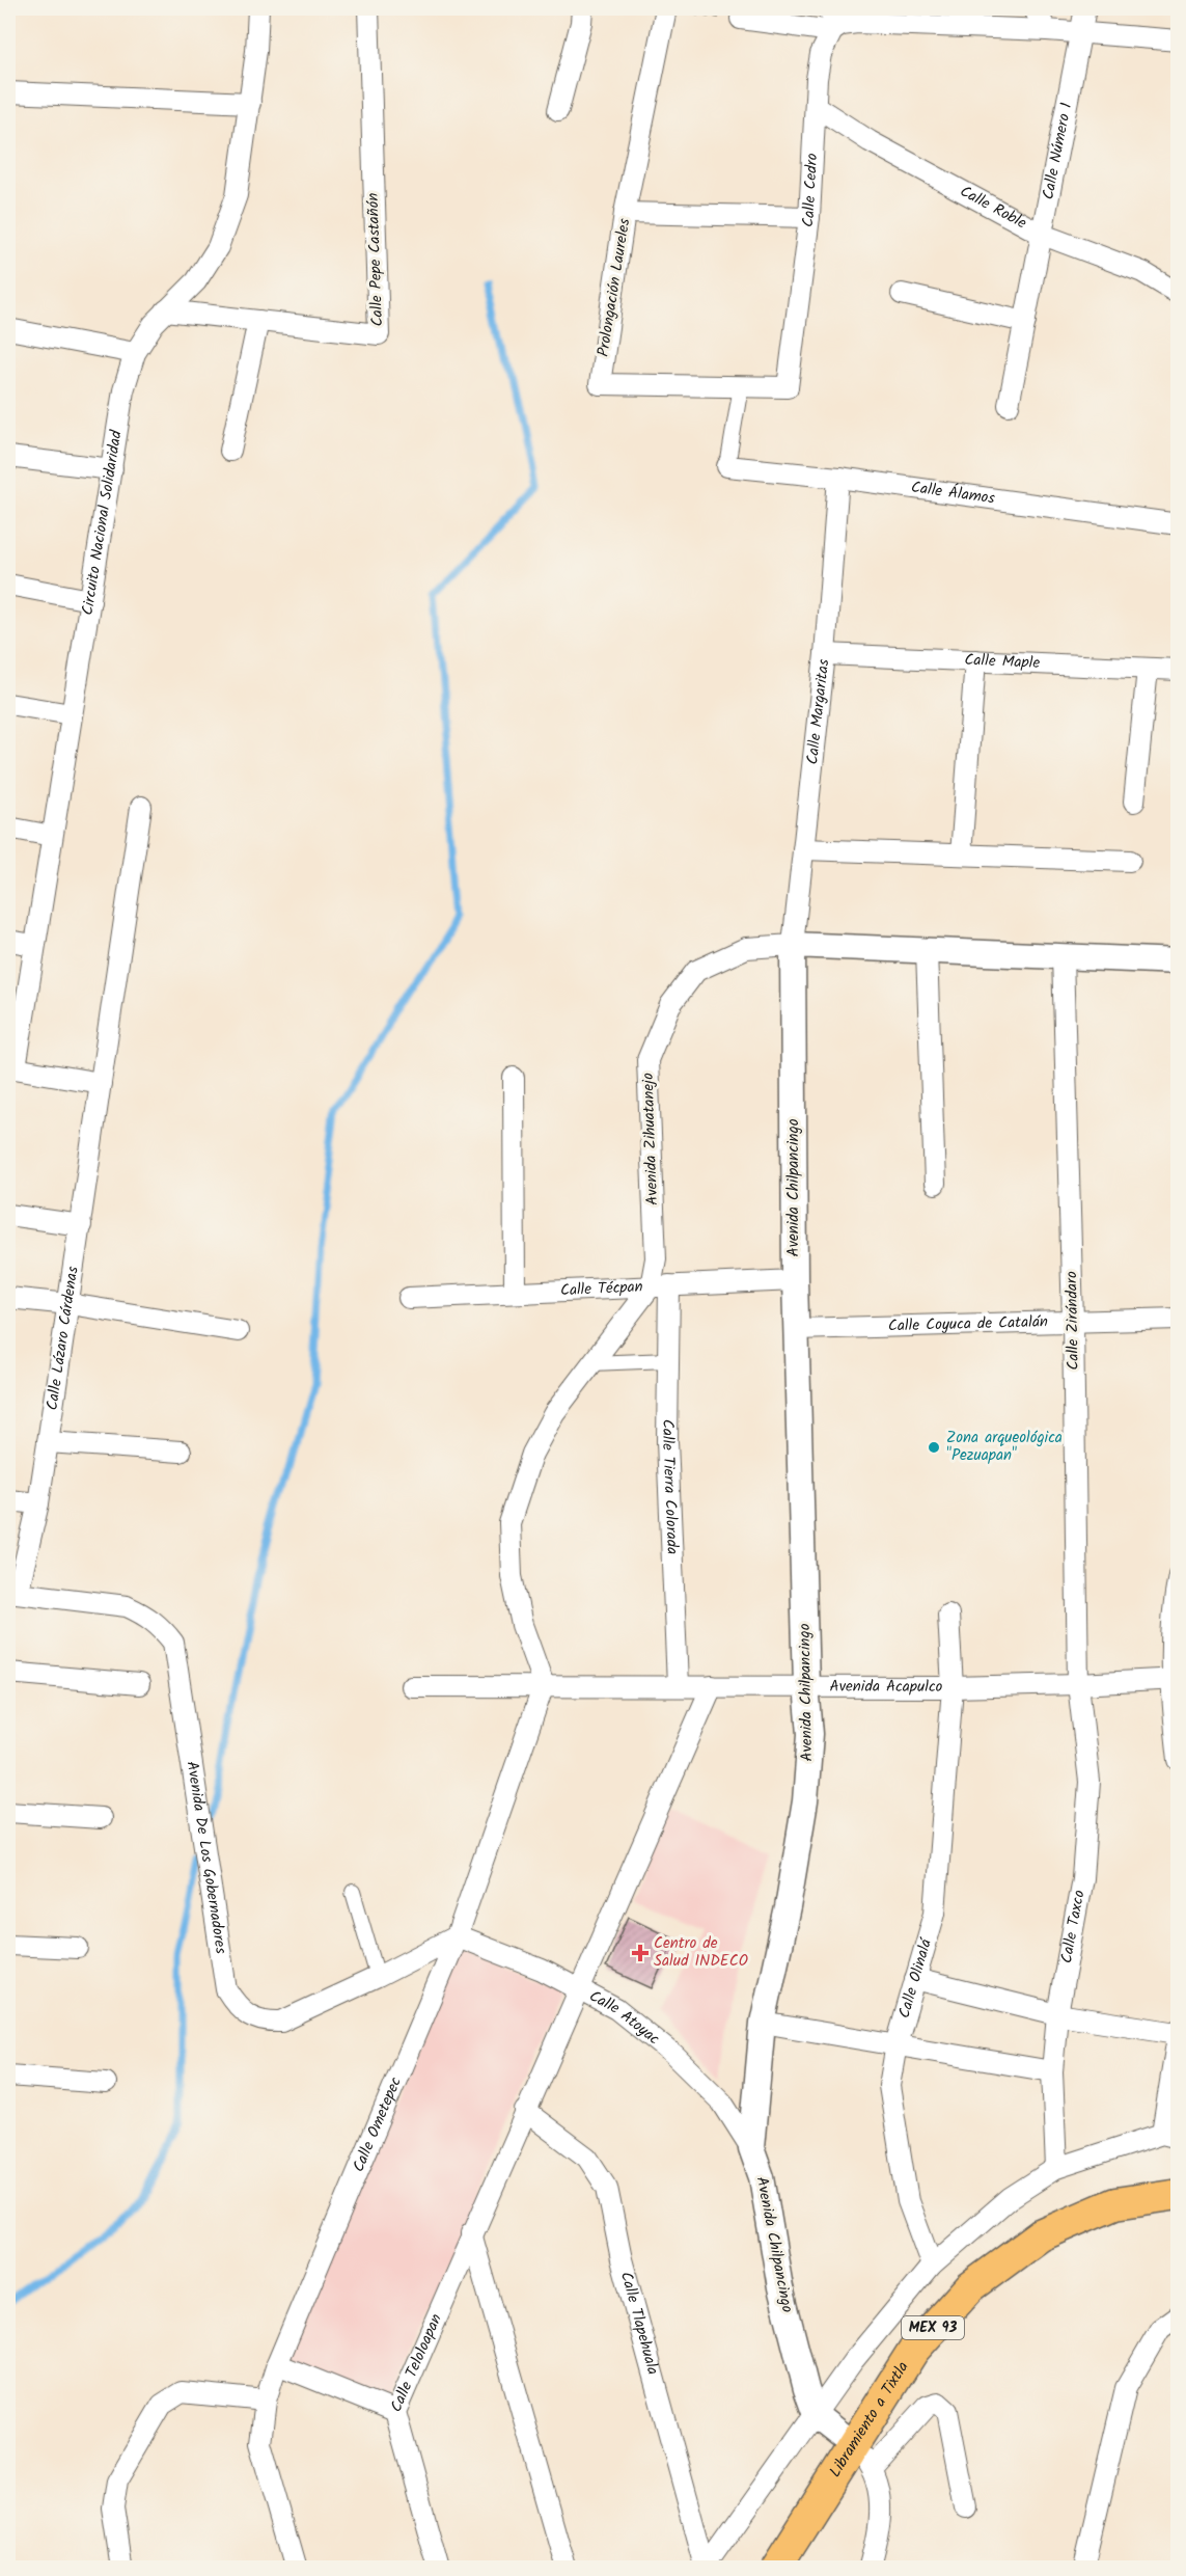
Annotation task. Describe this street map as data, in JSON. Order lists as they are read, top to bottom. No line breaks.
{"streets":{"main road":["MEX 93","Libramiento a Tixtla"],"street":["Calle Número 1","Calle Cedro","Calle Roble","Calle Pepe Castañón","Prolongación Laureles","Calle Álamos","Circuito Nacional Solidaridad","Calle Maple","Calle Margaritas","Avenida Zihuatanejo","Avenida Chilpancingo","Calle Técpan","Calle Zirándaro","Calle Coyuca de Catalán","Calle Lázaro Cárdenas","Calle Tierra Colorada","Avenida Acapulco","Avenida De Los Gobernadores","Calle Taxco","Calle Olinalá","Calle Atoyac","Calle Ometepec","Calle Tlapehuala","Calle Teloloapan"]},"crossings":[["Calle Número 1","Calle Roble"],["Calle Cedro","Calle Roble"],["Calle Cedro","Prolongación Laureles"],["Calle Pepe Castañón","Circuito Nacional Solidaridad"],["Calle Álamos","Calle Margaritas"],["Circuito Nacional Solidaridad","Calle Lázaro Cárdenas"],["Calle Maple","Calle Margaritas"],["Calle Margaritas","Avenida Zihuatanejo"],["Calle Margaritas","Avenida Chilpancingo"],["Avenida Zihuatanejo","Avenida Chilpancingo"],["Avenida Zihuatanejo","Calle Técpan"],["Avenida Zihuatanejo","Calle Zirándaro"],["Avenida Zihuatanejo","Calle Tierra Colorada"],["Avenida Zihuatanejo","Avenida Acapulco"],["Avenida Zihuatanejo","Calle Ometepec"],["Avenida Chilpancingo","Calle Técpan"],["Avenida Chilpancingo","Calle Coyuca de Catalán"],["Avenida Chilpancingo","Avenida Acapulco"],["Avenida Chilpancingo","Calle Atoyac"],["Calle Técpan","Calle Tierra Colorada"],["Calle Zirándaro","Calle Coyuca de Catalán"],["Calle Zirándaro","Avenida Acapulco"],["Calle Zirándaro","Calle Taxco"],["Calle Lázaro Cárdenas","Avenida De Los Gobernadores"],["Calle Tierra Colorada","Avenida Acapulco"],["Avenida Acapulco","Calle Taxco"],["Avenida Acapulco","Calle Olinalá"],["Avenida Acapulco","Calle Ometepec"],["Avenida Acapulco","Calle Teloloapan"],["Avenida De Los Gobernadores","Calle Atoyac"],["Avenida De Los Gobernadores","Calle Ometepec"],["Calle Atoyac","Calle Ometepec"],["Calle Atoyac","Calle Teloloapan"],["Calle Tlapehuala","Calle Teloloapan"]],"places":{"other":["Zona arqueológica \"Pezuapan\""],"health":["Centro de Salud INDECO"]}}
